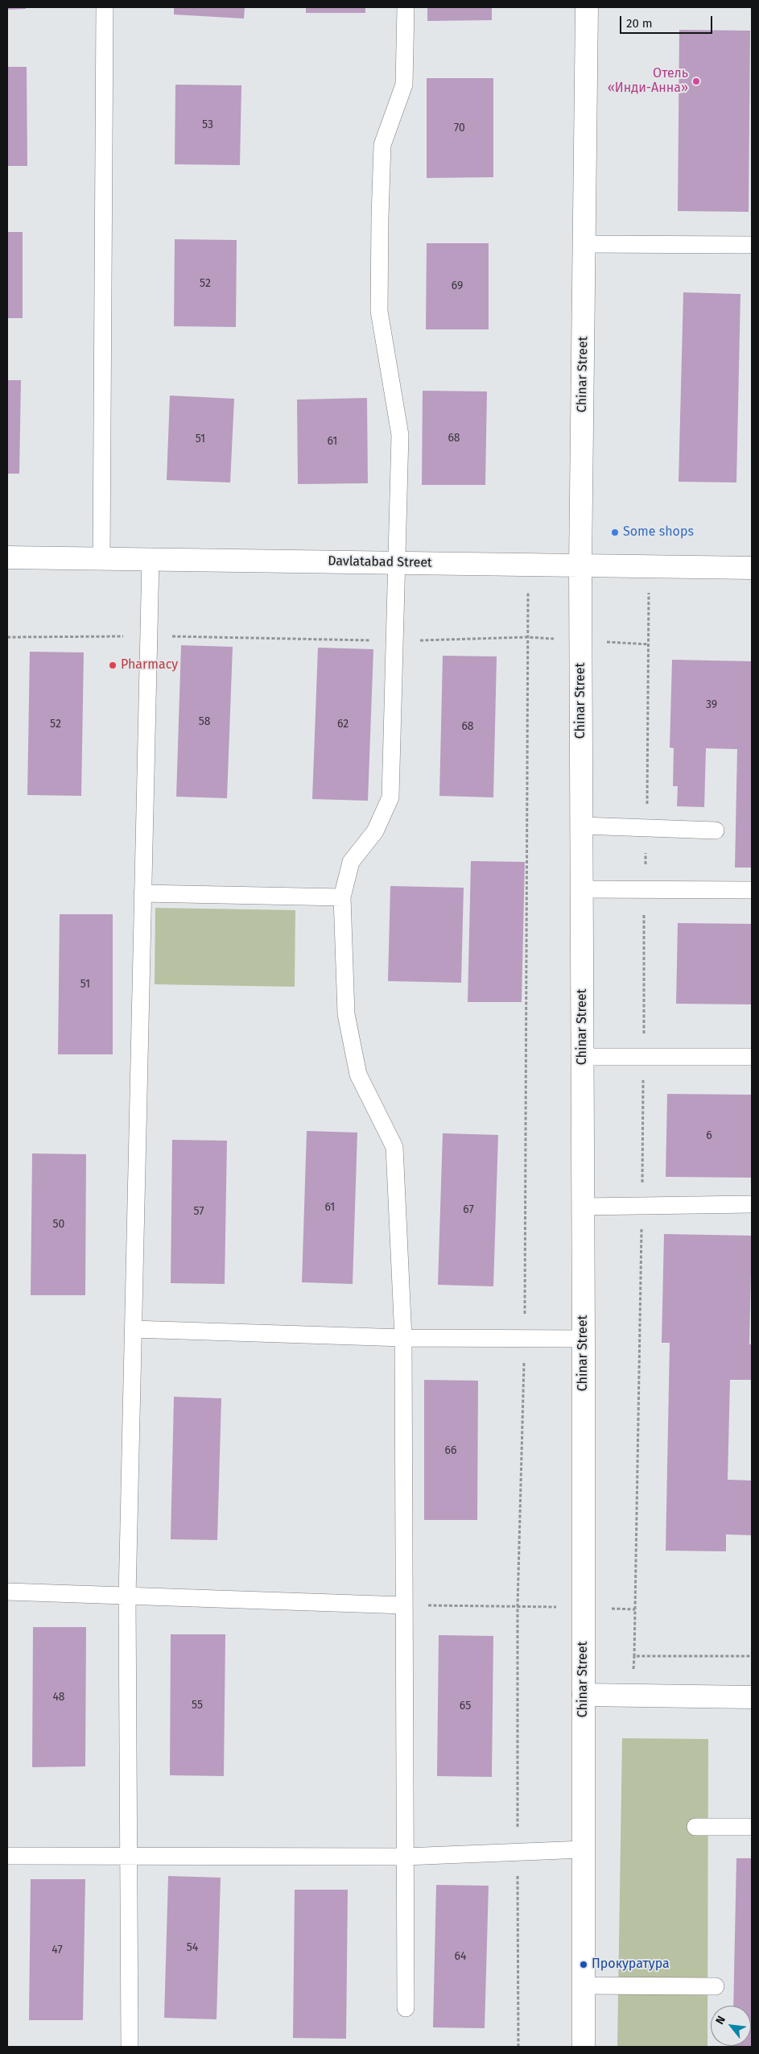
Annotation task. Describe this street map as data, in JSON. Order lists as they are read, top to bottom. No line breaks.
{"streets":{"street":["Chinar Street","Davlatabad Street"]},"crossings":[["Chinar Street","Davlatabad Street"]],"places":["Отель «Инди-Анна»","Some shops","Pharmacy","Прокуратура"],"house_numbers":["53","70","52","69","68","51","61","39","58","52","62","68","51","6","61","67","57","50","66","48","55","65","54","47","64"],"scale_bar":"20 m","north":"top left"}
